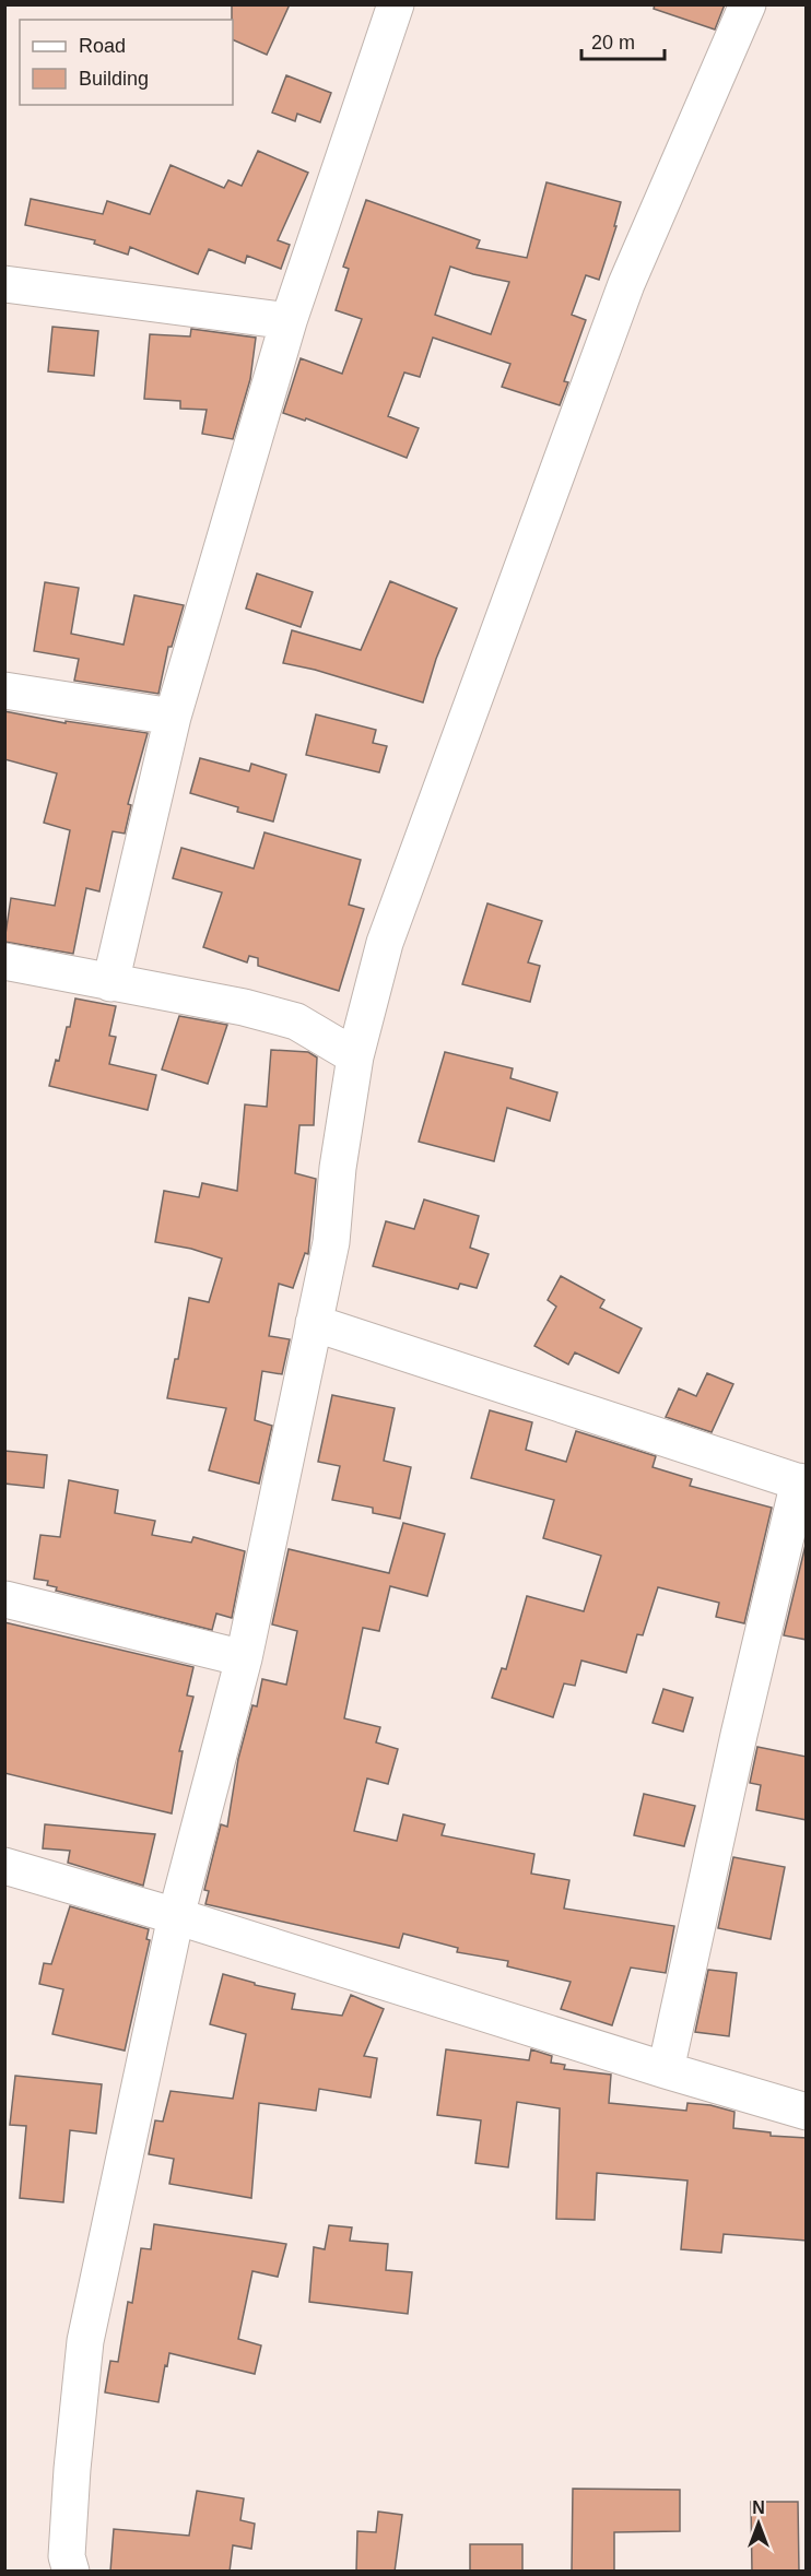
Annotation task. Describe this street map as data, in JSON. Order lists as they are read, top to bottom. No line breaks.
{"legend":["Road","Building"],"scale_bar":"20 m","north":"top"}
